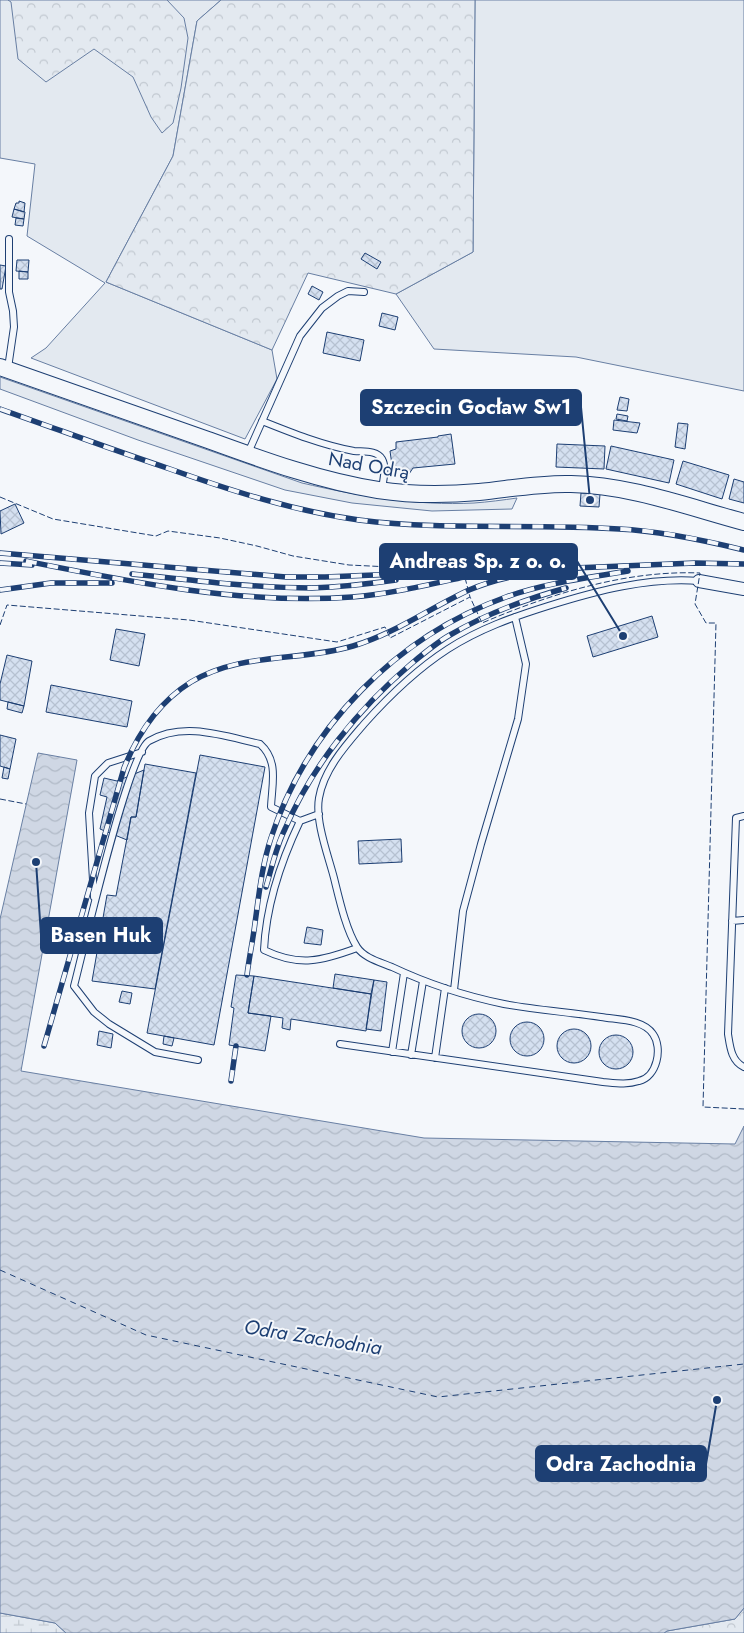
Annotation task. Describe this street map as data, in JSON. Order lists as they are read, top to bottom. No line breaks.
{"streets":{"street":["Nad Odrą"]},"water":["Odra Zachodnia"],"places":["Szczecin Gocław Sw1","Andreas Sp. z o. o.","Basen Huk","Odra Zachodnia"]}
